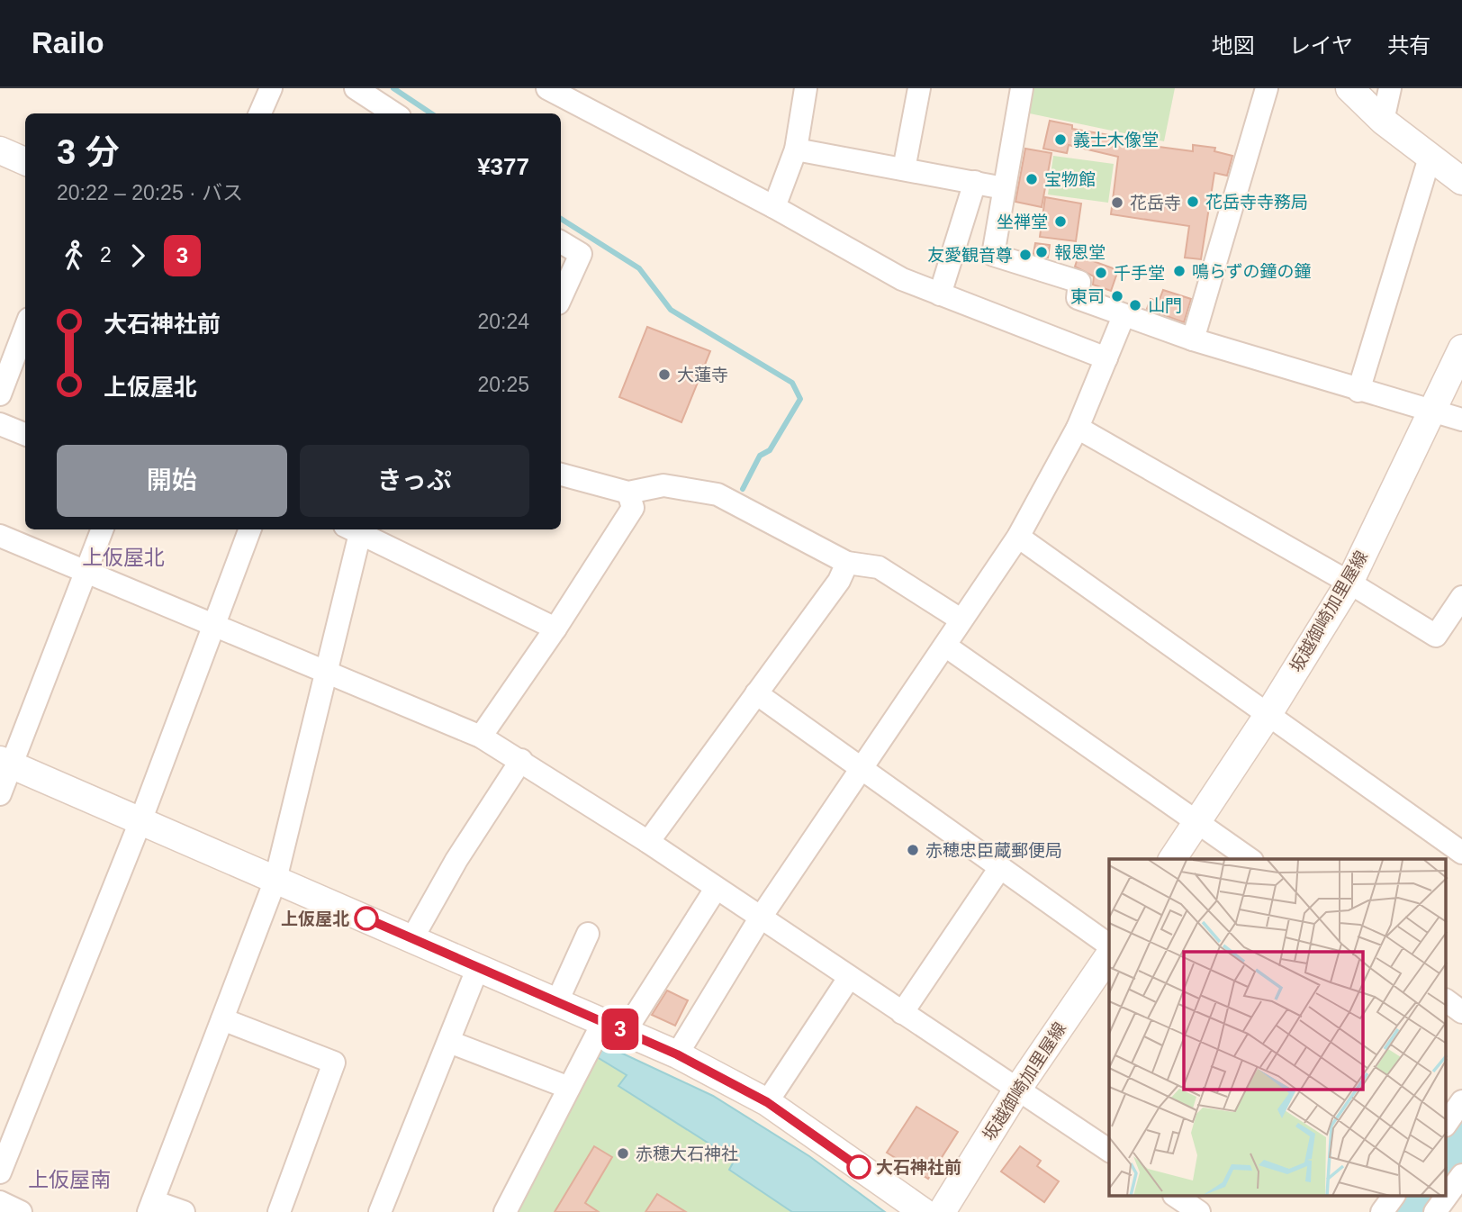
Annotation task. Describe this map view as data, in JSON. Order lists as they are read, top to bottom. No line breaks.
{"streets":{"street":["坂越御崎加里屋線"]},"districts":["上仮屋北","上仮屋南"],"places":["義士木像堂","宝物館","花岳寺寺務局","花岳寺","坐禅堂","報恩堂","友愛観音尊","鳴らずの鐘の鐘","千手堂","東司","山門","大蓮寺","赤穂忠臣蔵郵便局","上仮屋北","赤穂大石神社","大石神社前"],"lines":["bus line 3"],"page":{"header":"Railo","nav":["地図","レイヤ","共有"],"on_map":"3","heading":["3 分","20:22 – 20:25 · バス","¥377"],"legs":["2","3"],"list":[{"name":"大石神社前","value":"20:24"},{"name":"上仮屋北","value":"20:25"}],"buttons":["開始","きっぷ"]}}
